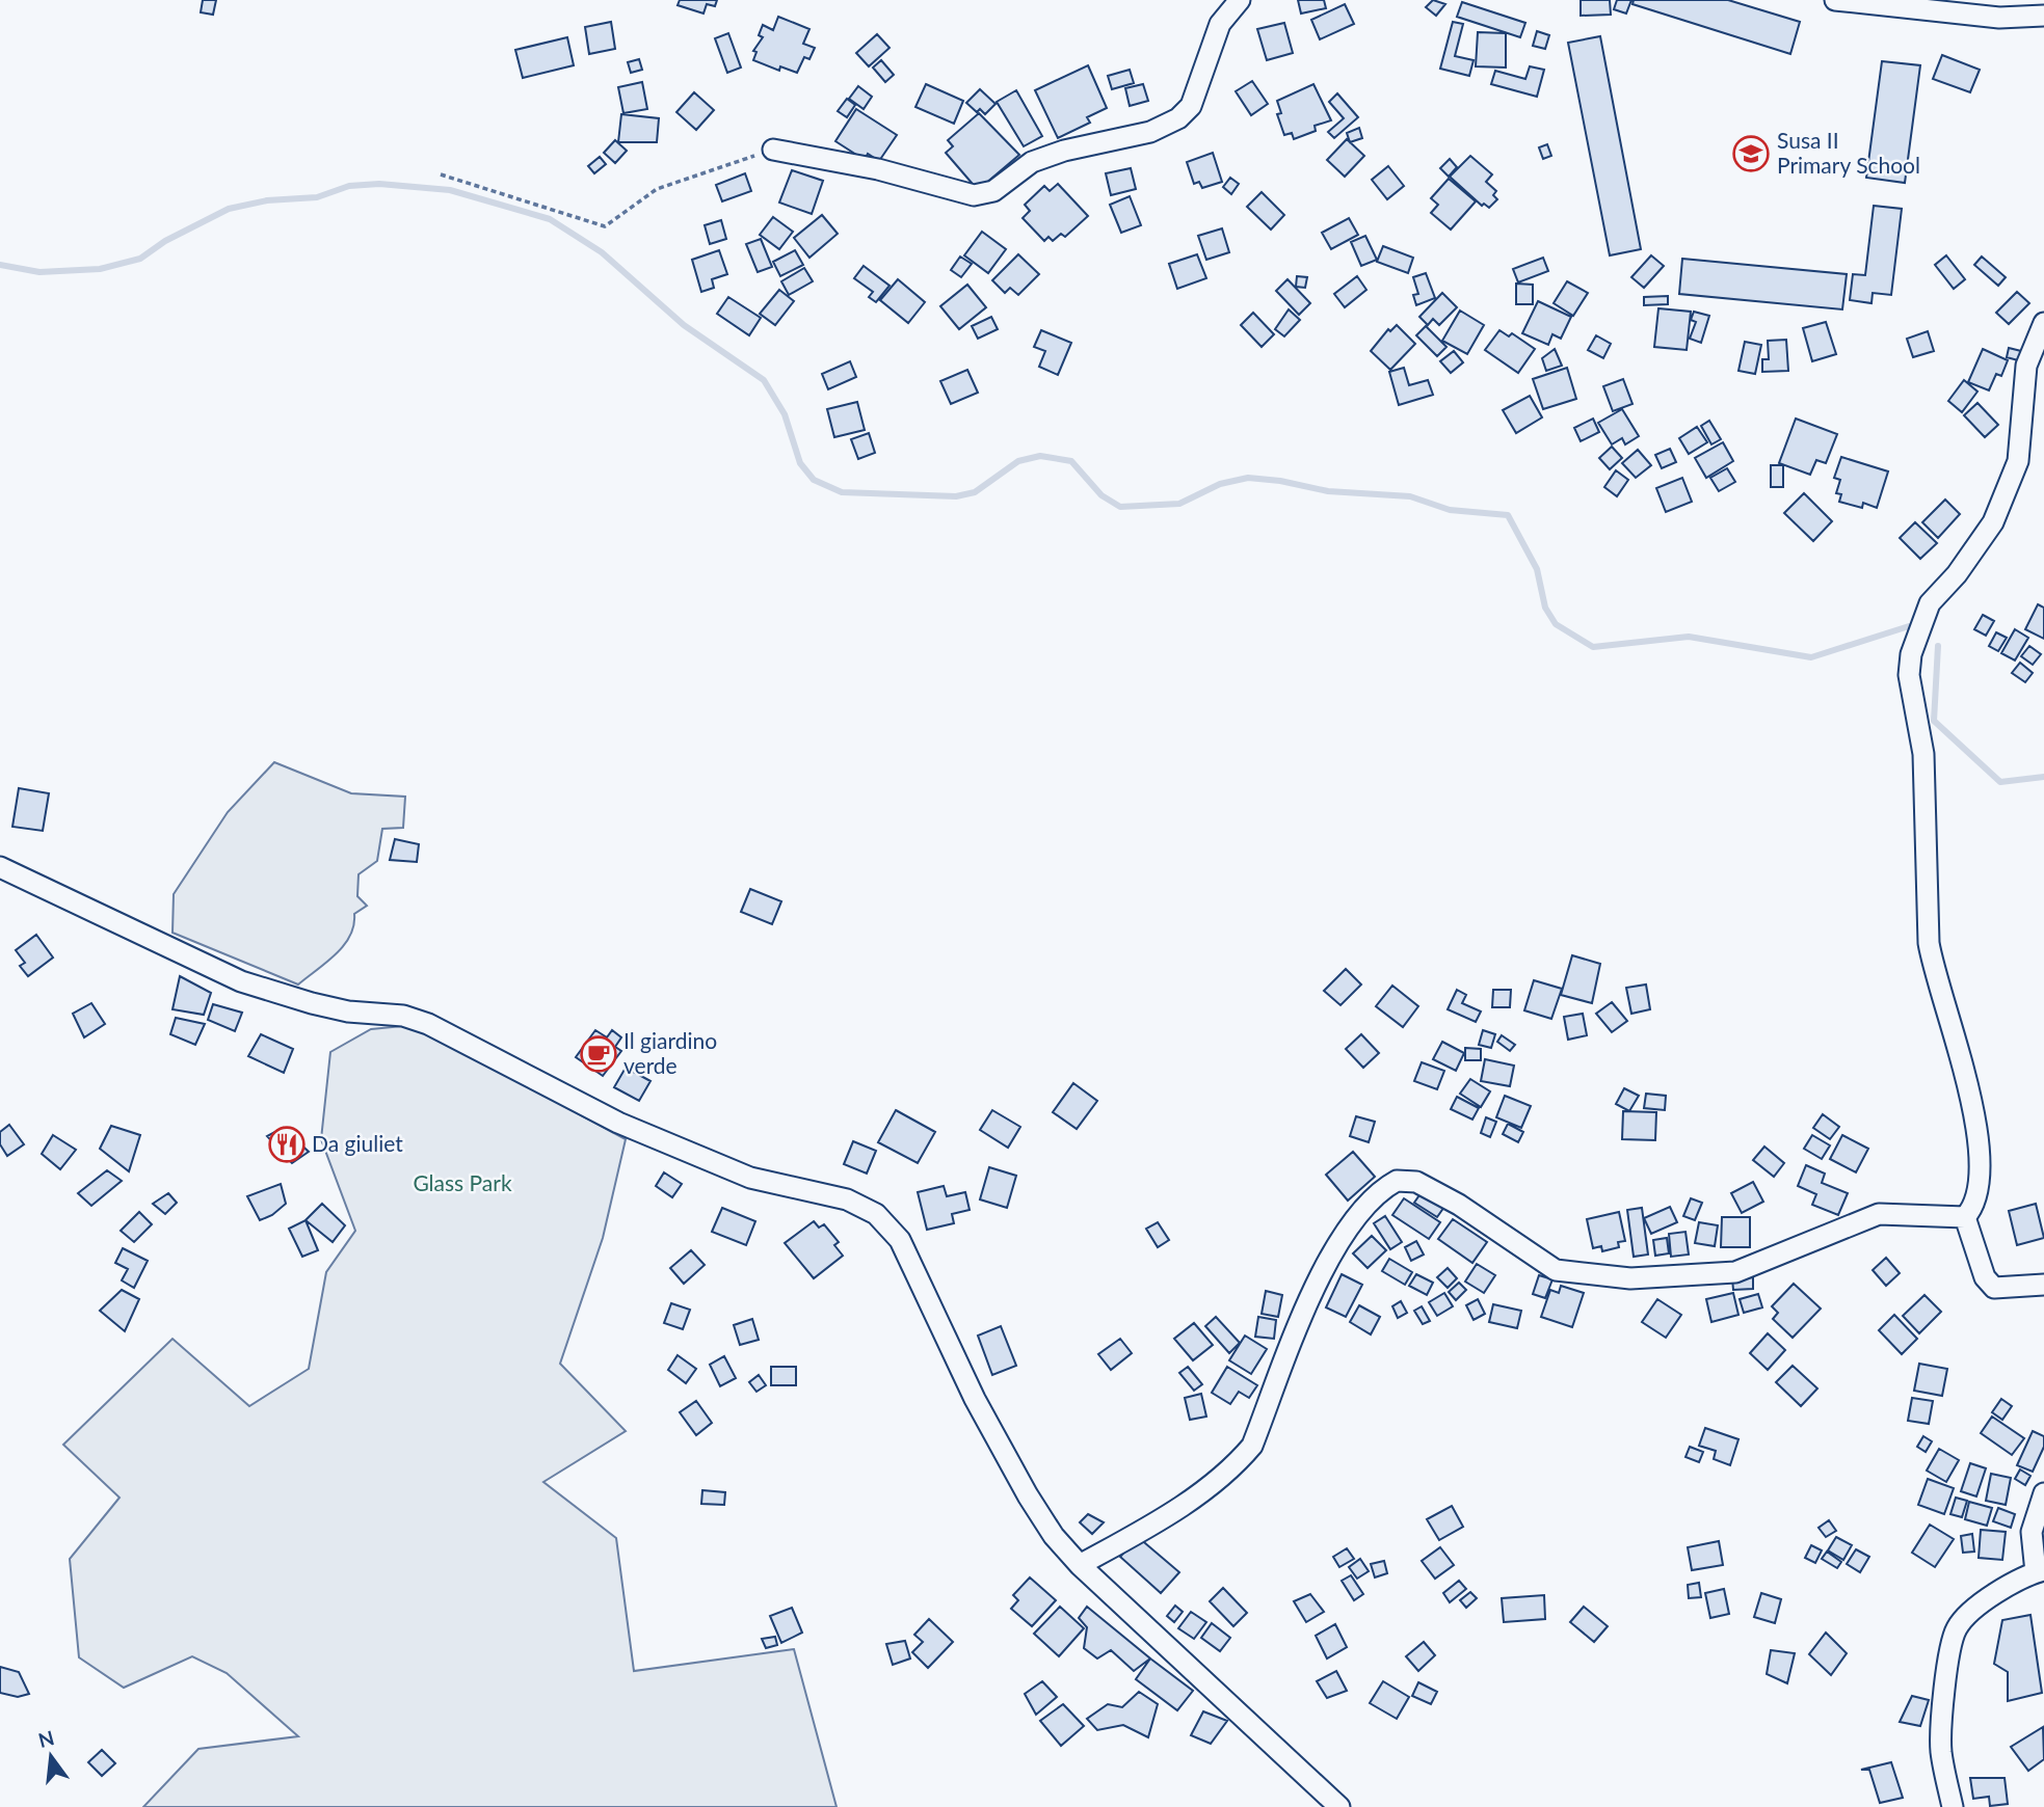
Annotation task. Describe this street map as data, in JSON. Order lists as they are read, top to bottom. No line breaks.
{"parks":["Glass Park"],"places":{"school or university":["Susa II Primary School"],"cafe":["Il giardino verde"],"restaurant":["Da giuliet"]},"north":"top"}
